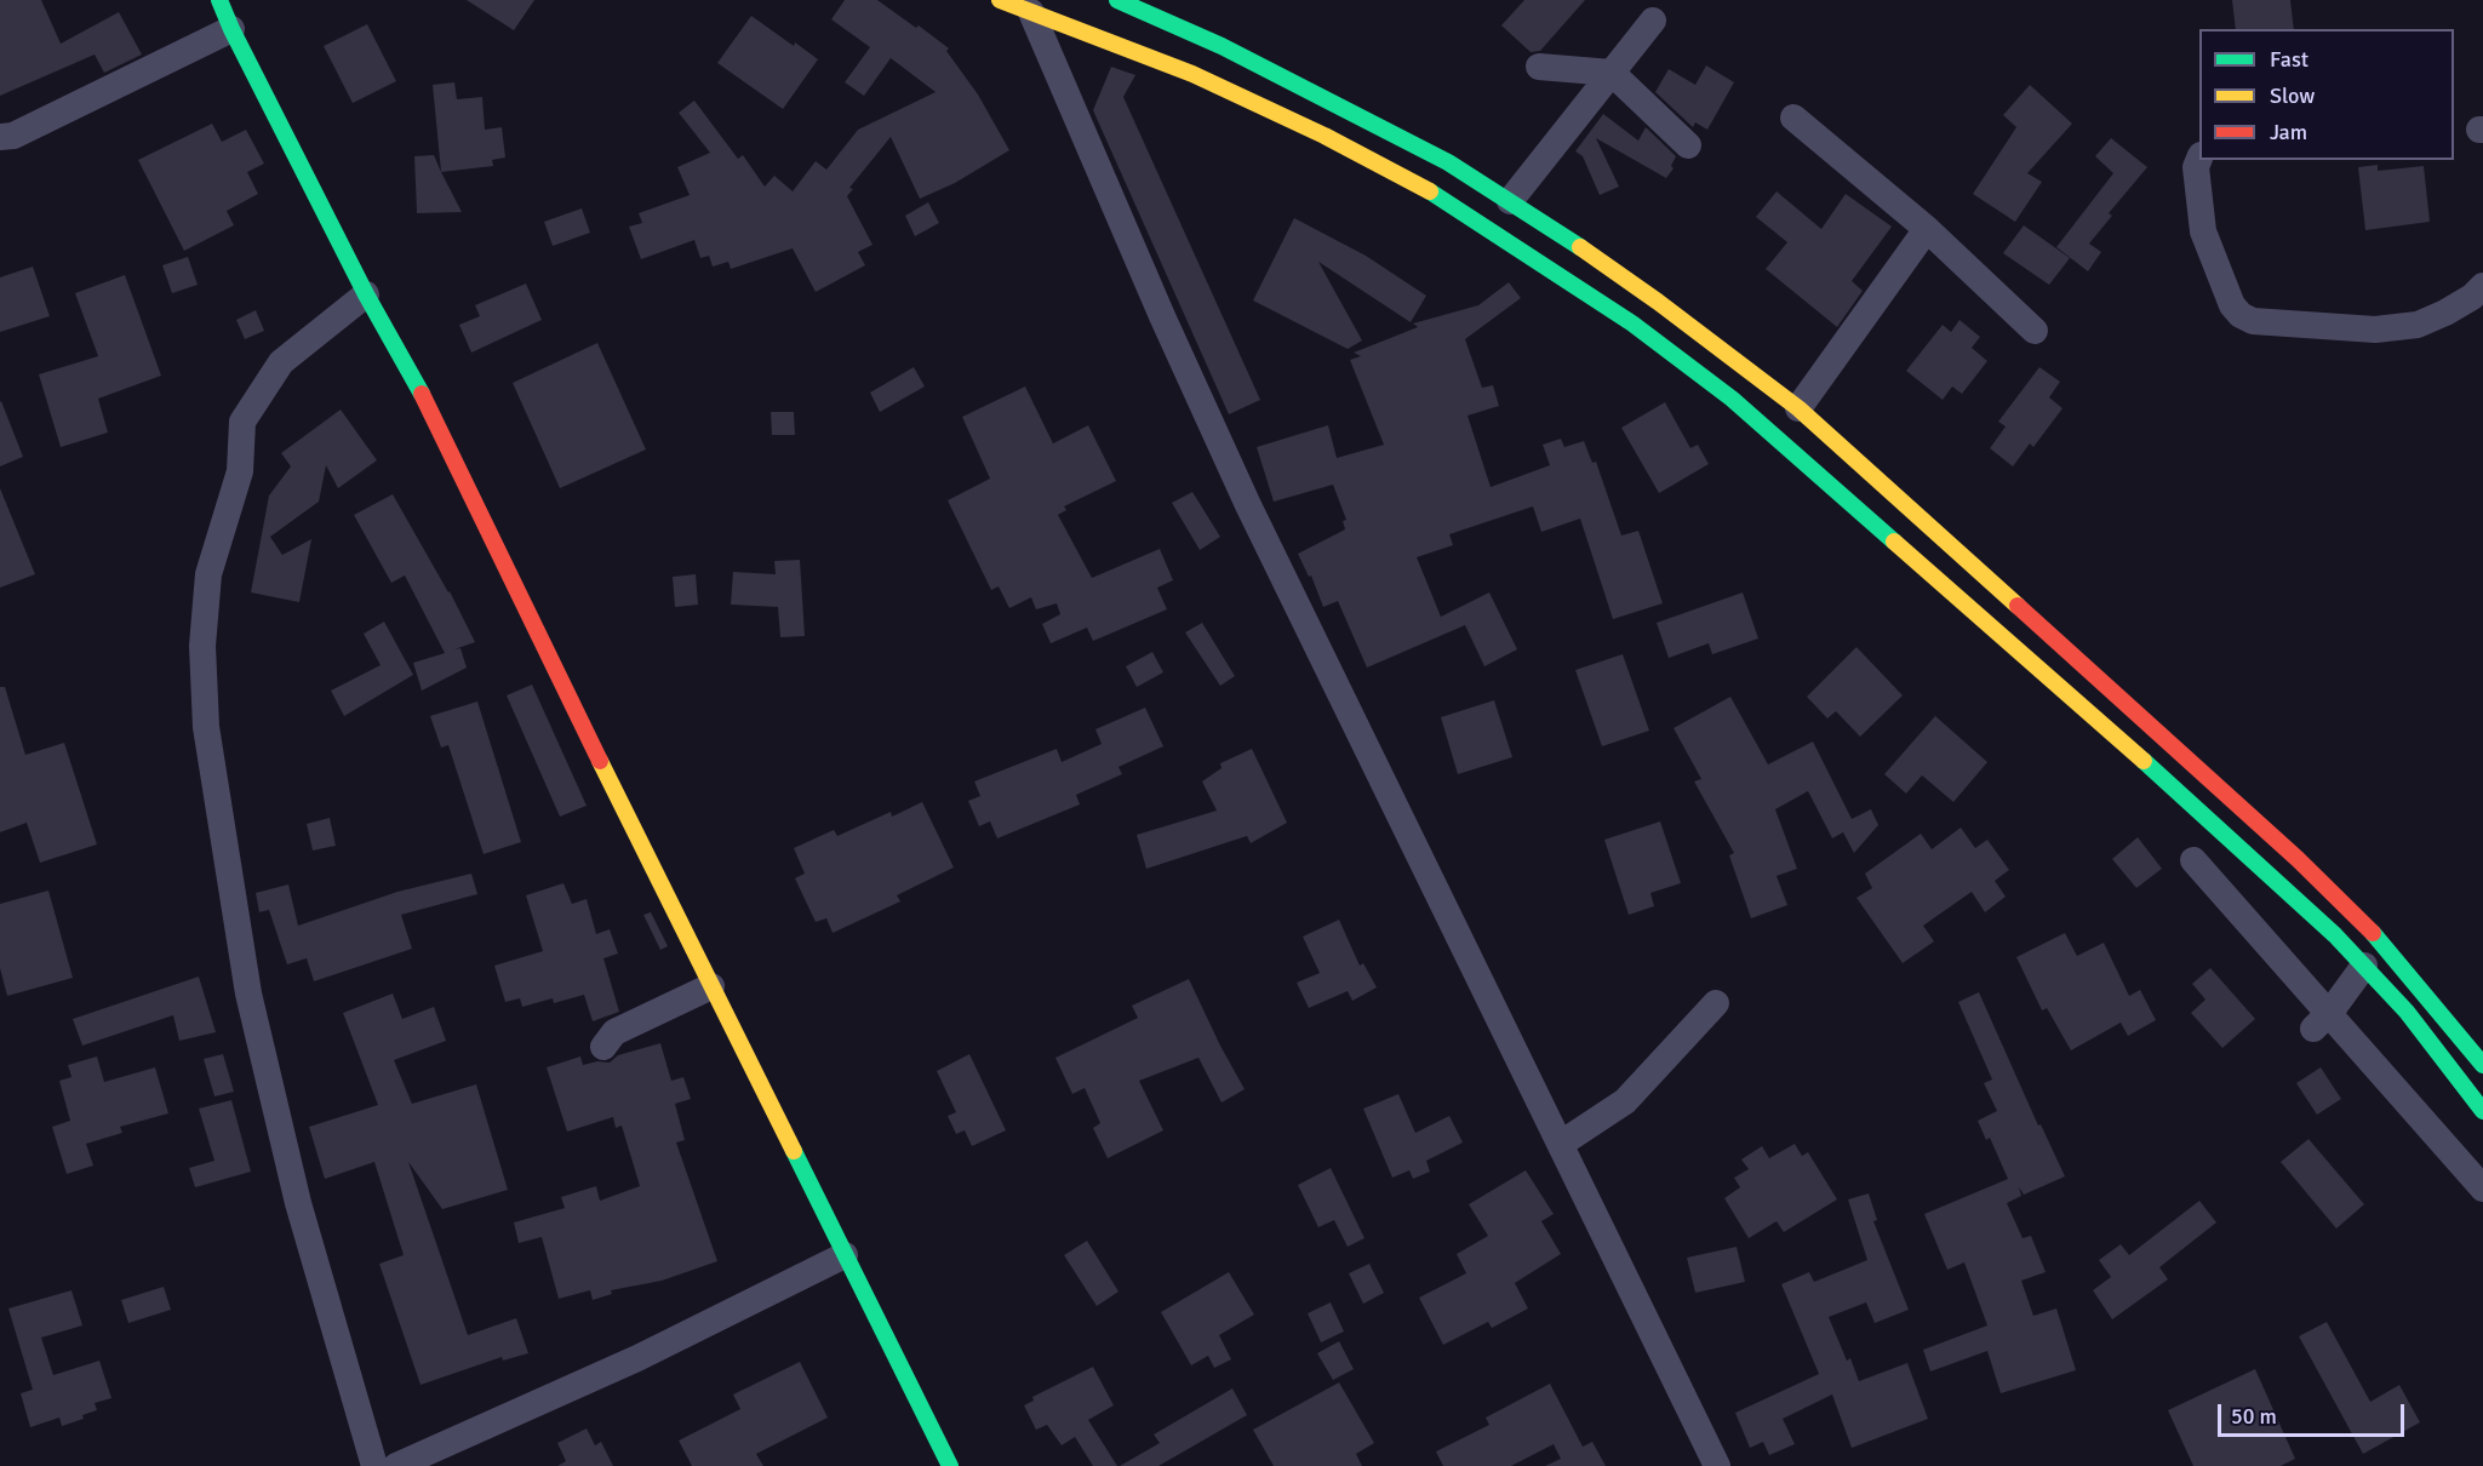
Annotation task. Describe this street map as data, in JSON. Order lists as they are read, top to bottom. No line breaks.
{"legend":["Fast","Slow","Jam"],"scale_bar":"50 m"}
